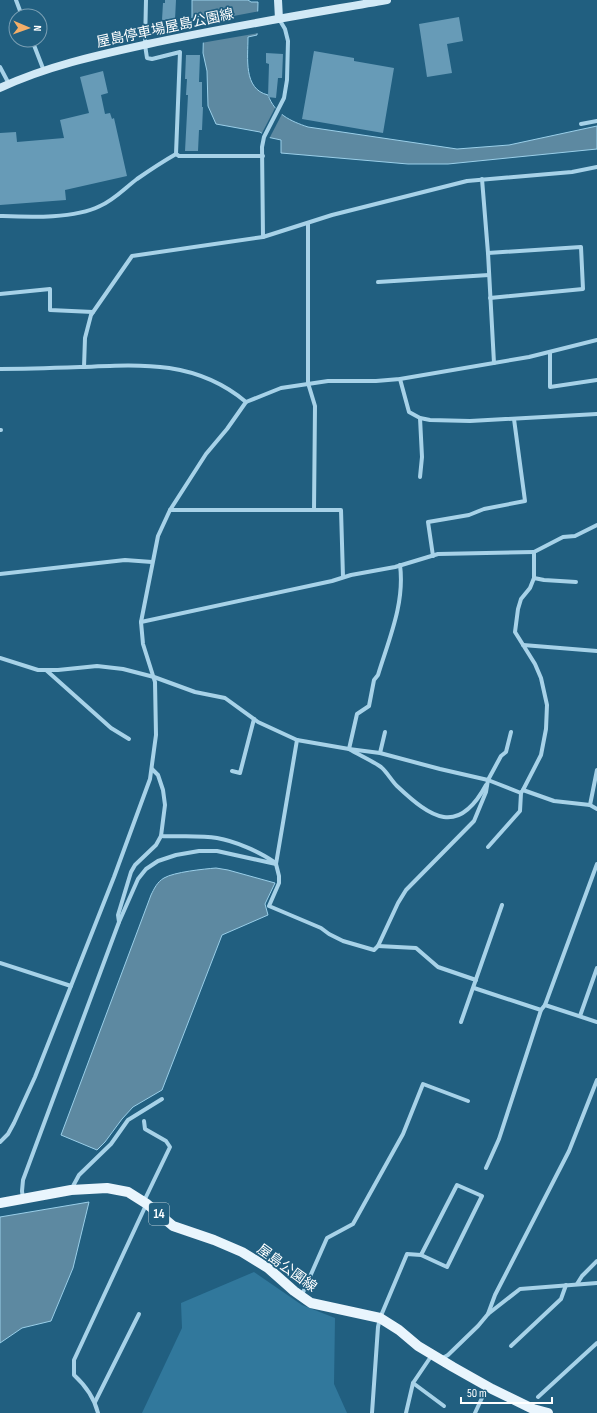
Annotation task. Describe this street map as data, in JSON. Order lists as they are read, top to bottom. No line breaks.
{"streets":{"main road":["屋島停車場屋島公園線","14","屋島公園線"]},"scale_bar":"50 m","north":"right"}
